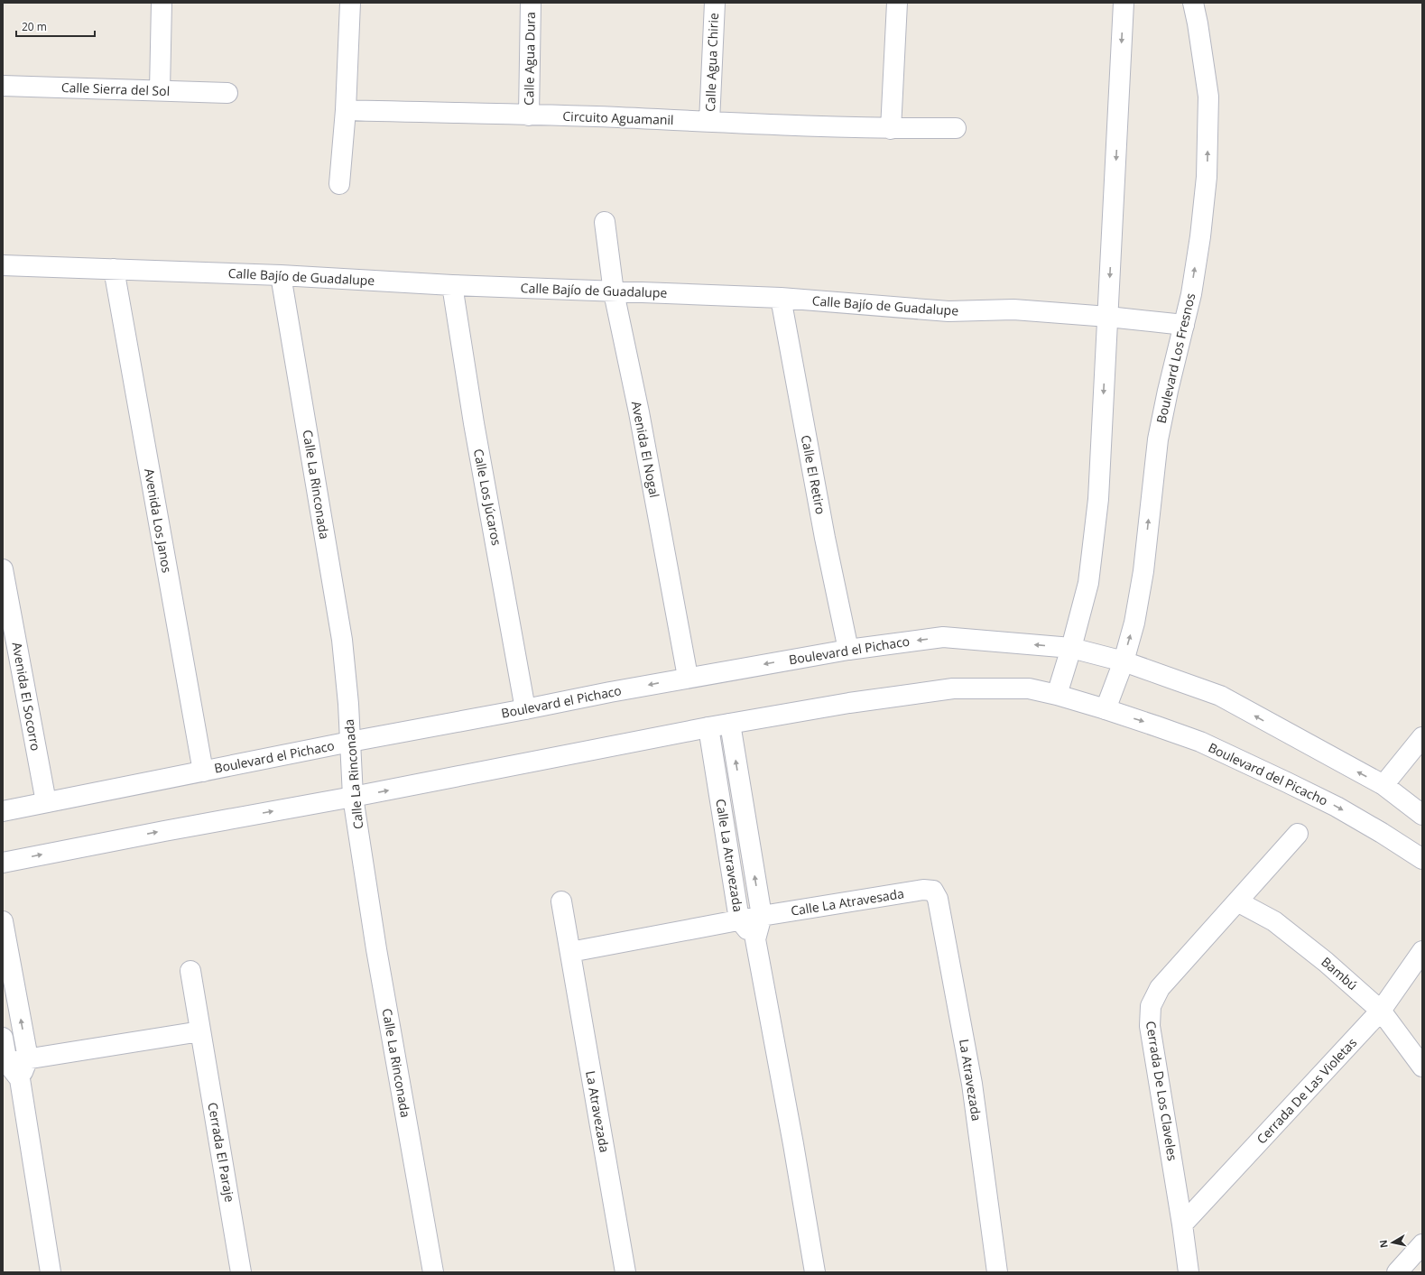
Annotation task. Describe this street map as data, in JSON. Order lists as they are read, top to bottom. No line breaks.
{"streets":{"street":["Calle Agua Dura","Calle Agua Chirie","Calle Sierra del Sol","Circuito Aguamanil","Calle Bajío de Guadalupe","Boulevard Los Fresnos","Avenida El Nogal","Calle El Retiro","Calle La Rinconada","Calle Los Júcaros","Avenida Los Janos","Boulevard el Pichaco","Avenida El Socorro","Boulevard del Picacho","Calle La Atravezada","Calle La Atravesada","Bambú","La Atravezada","Cerrada De Los Claveles","Cerrada De Las Violetas","Cerrada El Paraje"]},"crossings":[["Calle Agua Dura","Circuito Aguamanil"],["Calle Agua Chirie","Circuito Aguamanil"],["Calle Bajío de Guadalupe","Boulevard Los Fresnos"],["Calle Bajío de Guadalupe","Avenida El Nogal"],["Calle Bajío de Guadalupe","Calle El Retiro"],["Calle Bajío de Guadalupe","Calle La Rinconada"],["Calle Bajío de Guadalupe","Calle Los Júcaros"],["Calle Bajío de Guadalupe","Avenida Los Janos"],["Boulevard Los Fresnos","Boulevard el Pichaco"],["Boulevard Los Fresnos","Boulevard del Picacho"],["Avenida El Nogal","Boulevard el Pichaco"],["Calle El Retiro","Boulevard el Pichaco"],["Calle La Rinconada","Boulevard el Pichaco"],["Calle Los Júcaros","Boulevard el Pichaco"],["Avenida Los Janos","Boulevard el Pichaco"],["Boulevard el Pichaco","Avenida El Socorro"],["Calle La Atravezada","Calle La Atravesada"],["Calle La Atravezada","La Atravezada"],["Calle La Atravesada","La Atravezada"],["Bambú","Cerrada De Los Claveles"],["Bambú","Cerrada De Las Violetas"],["Cerrada De Los Claveles","Cerrada De Las Violetas"]],"scale_bar":"20 m","north":"left"}
